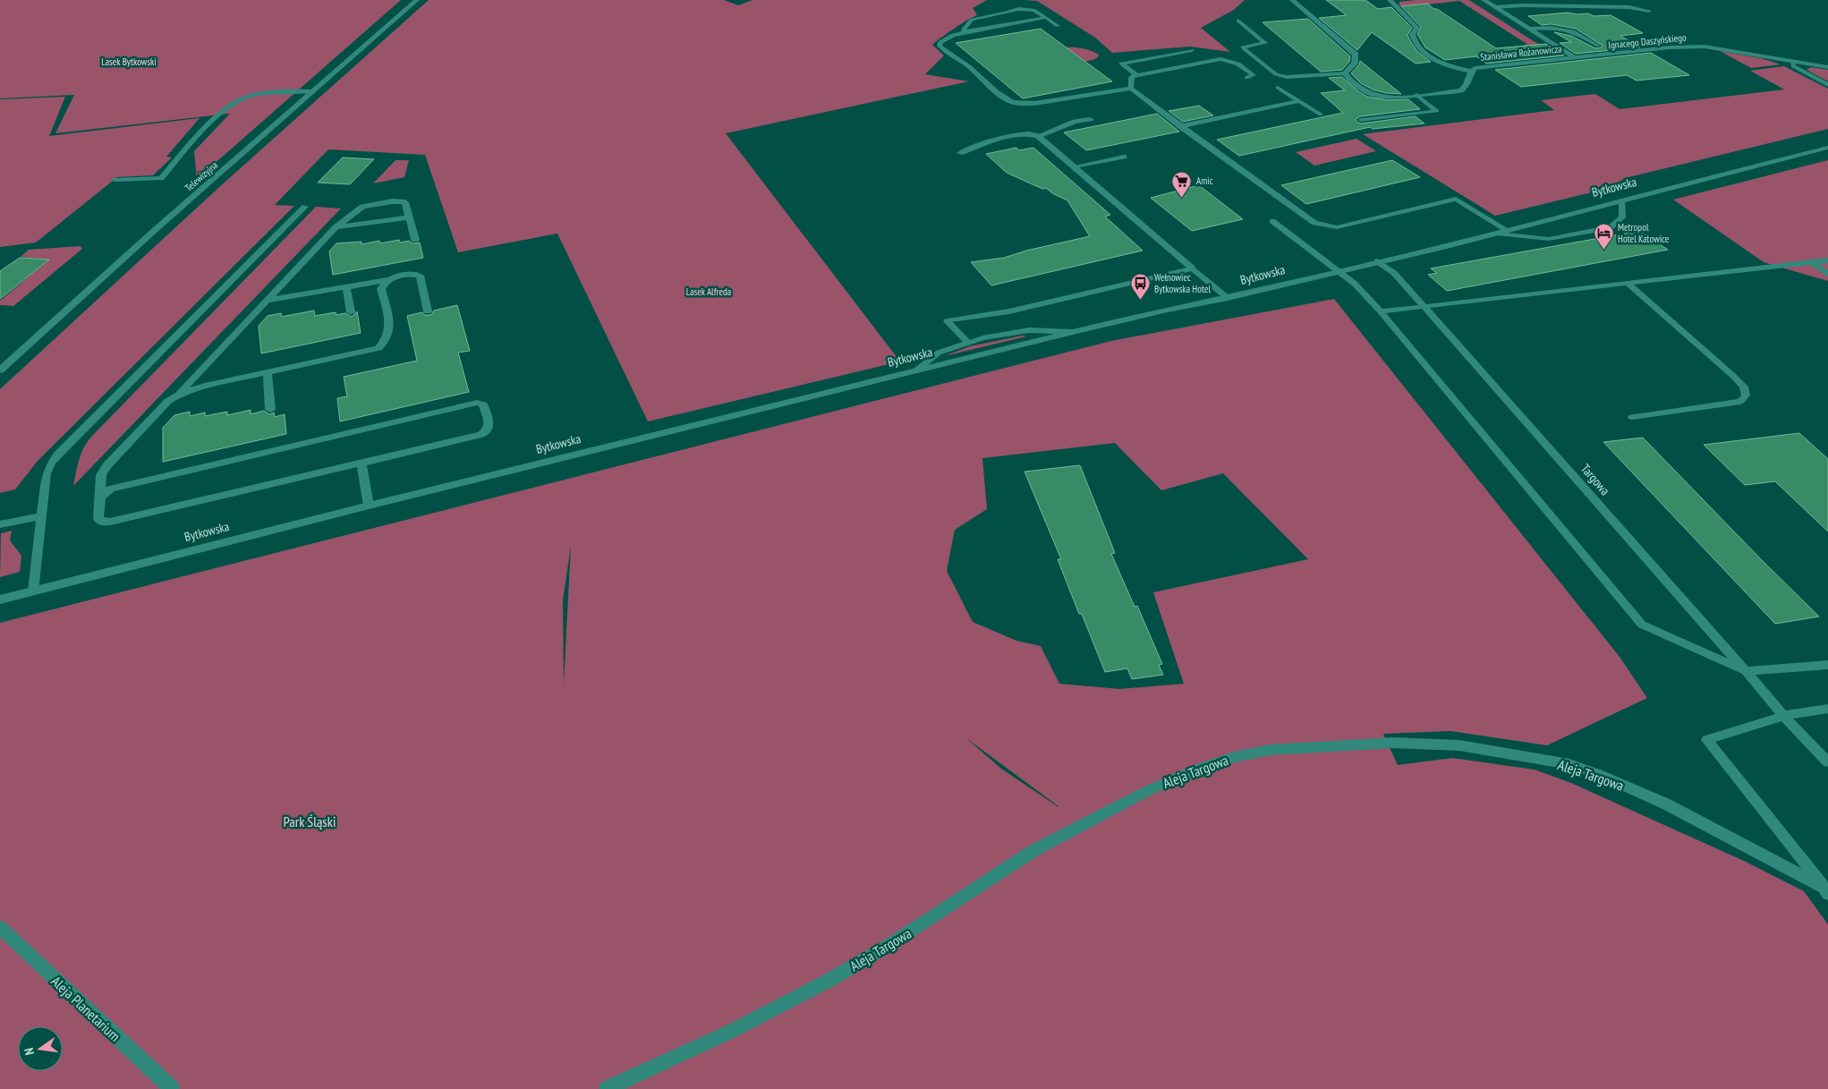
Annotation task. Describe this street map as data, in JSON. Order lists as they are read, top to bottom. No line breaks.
{"streets":{"street":["Ignacego Daszyńskiego","Stanisława Rożanowicza","Telewizyjna","Bytkowska","Aleja Targowa","Aleja Planetarium"],"lane":["Targowa"]},"crossings":[["Ignacego Daszyńskiego","Stanisława Rożanowicza"],["Bytkowska","Targowa"]],"parks":["Lasek Bytkowski","Lasek Alfreda","Park Śląski"],"places":{"supermarket":["Amic"],"hotel":["Metropol Hotel Katowice"],"bus stop":["Wełnowiec Bytkowska Hotel"]},"north":"left"}
